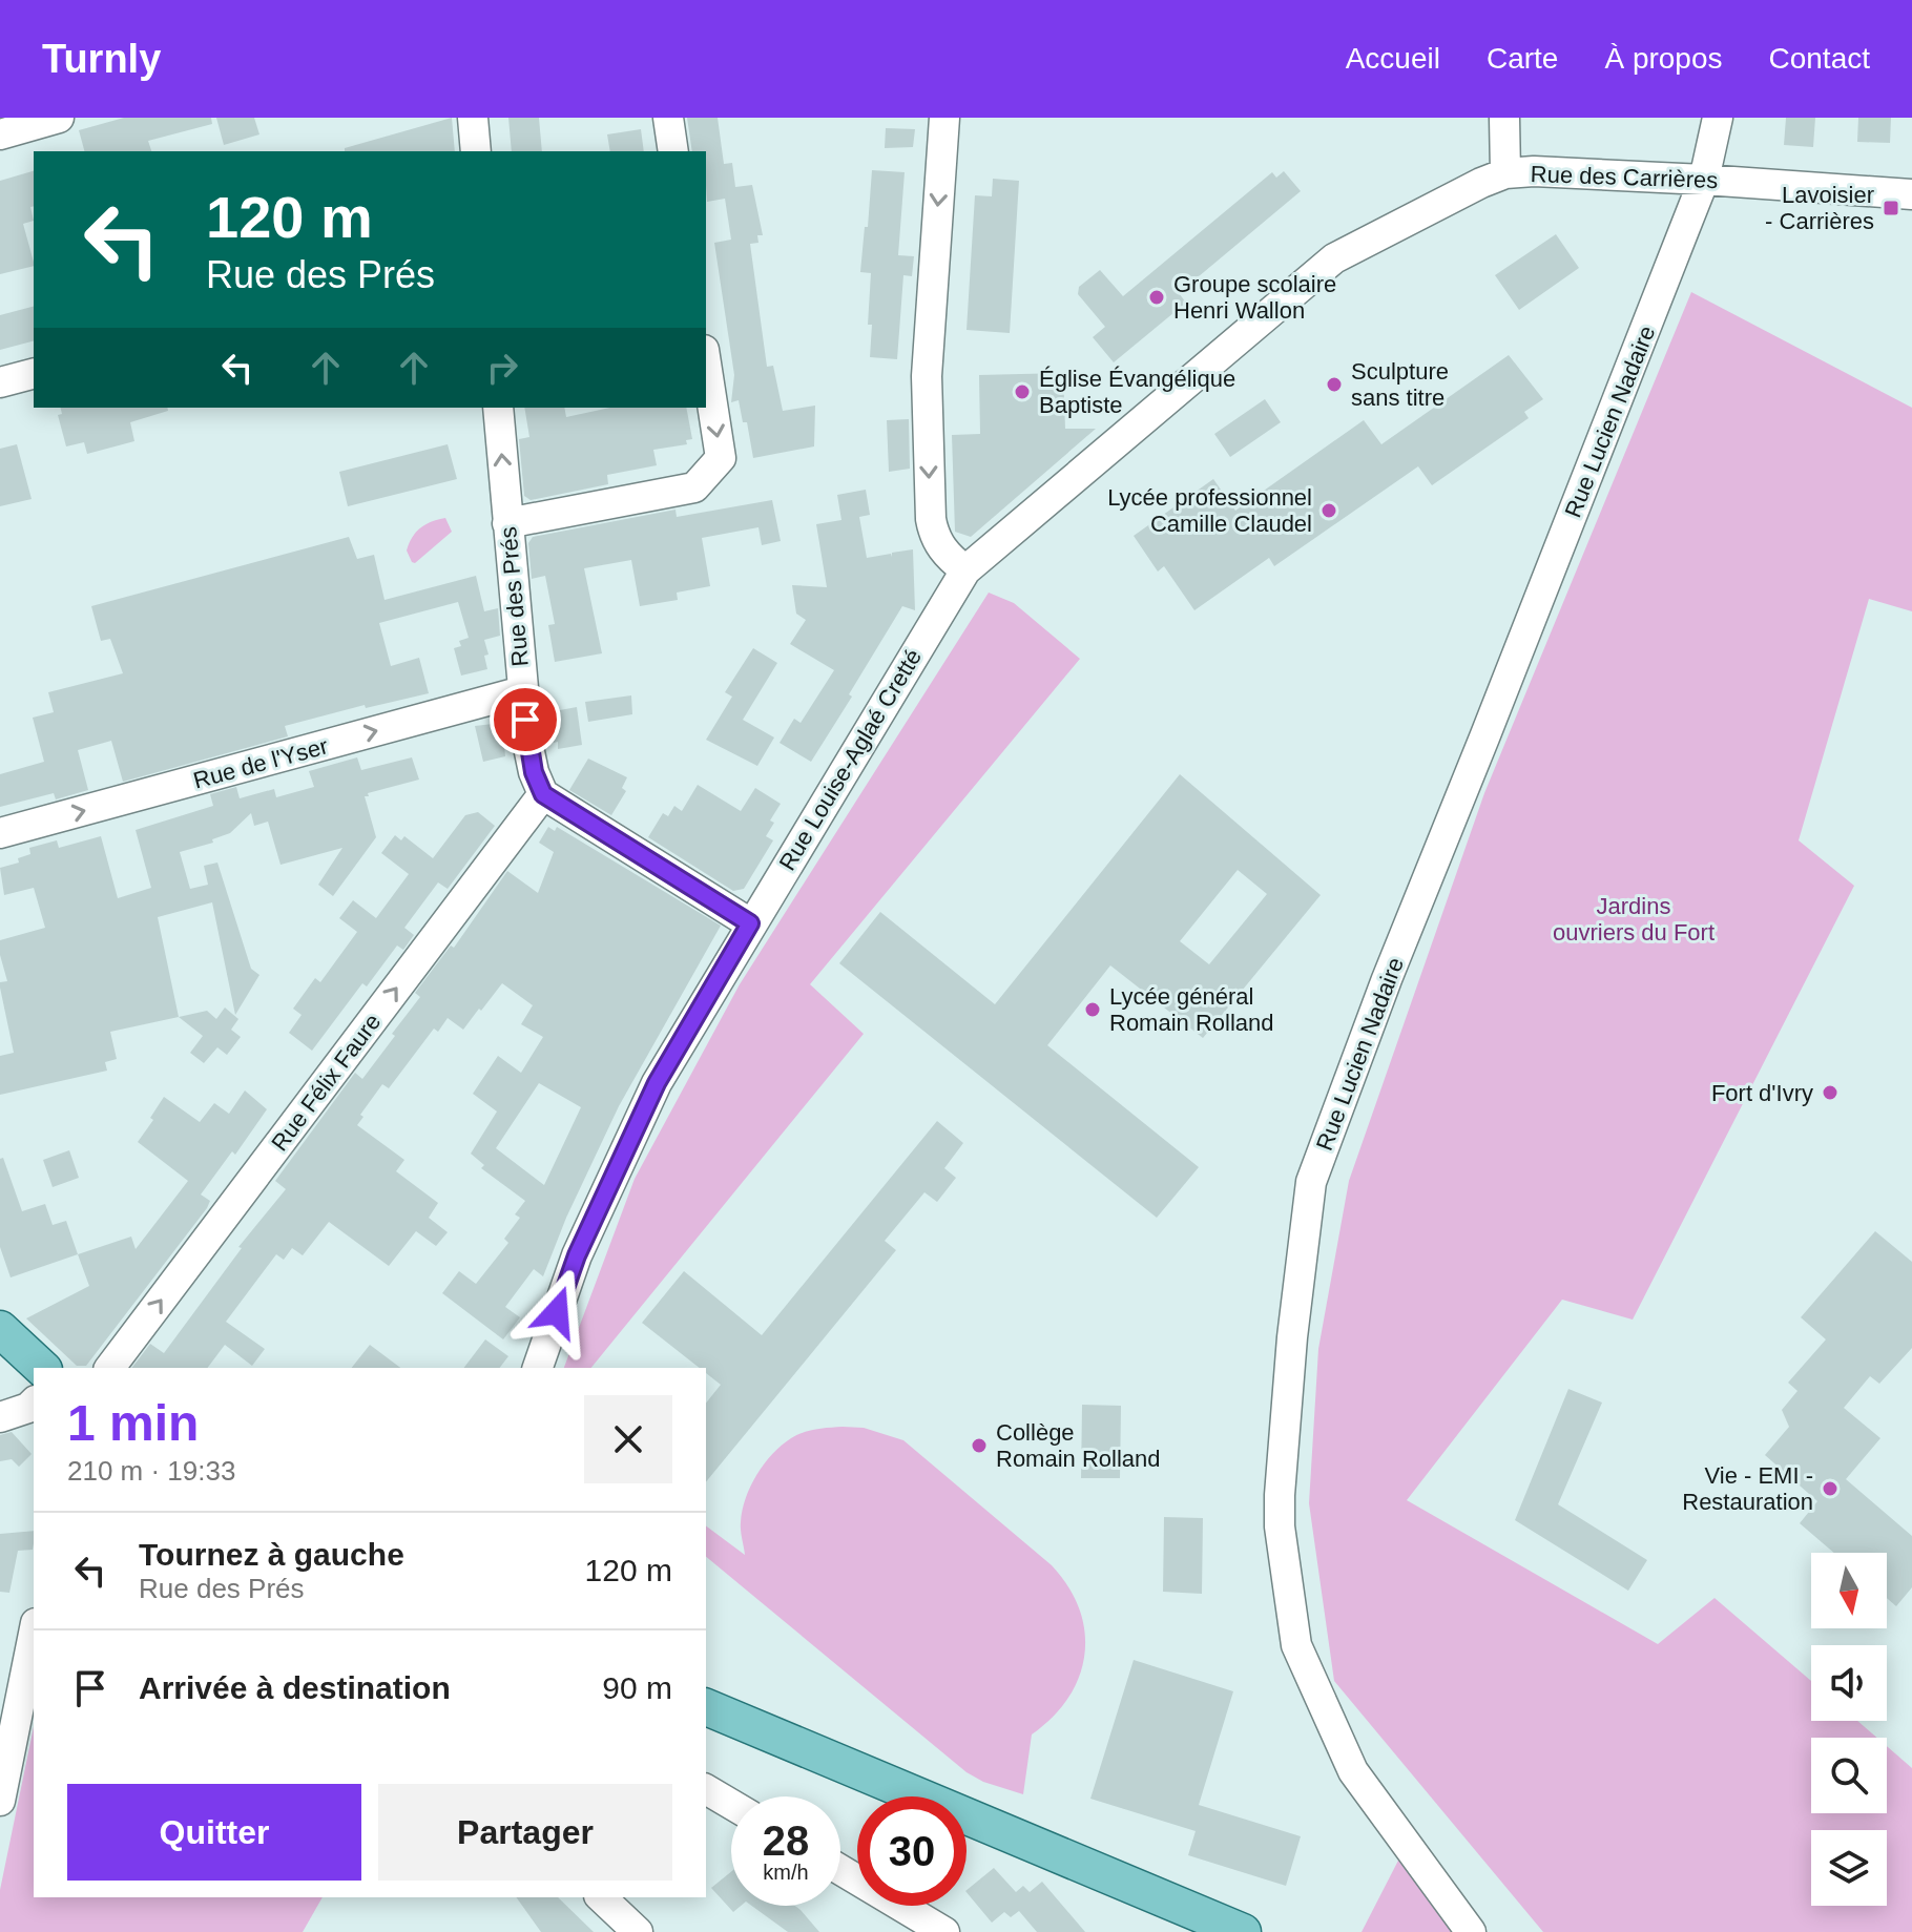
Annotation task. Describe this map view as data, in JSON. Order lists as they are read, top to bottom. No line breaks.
{"streets":{"street":["Rue des Carrières","Rue Lucien Nadaire","Rue des Prés","Rue Louise-Aglaé Cretté","Rue de l'Yser","Rue Félix Faure"]},"crossings":[["Rue des Carrières","Rue Lucien Nadaire"],["Rue des Carrières","Rue Louise-Aglaé Cretté"],["Rue des Prés","Rue de l'Yser"],["Rue des Prés","Rue Félix Faure"]],"one_way":["Rue de l'Yser","Rue Félix Faure"],"parks":["Jardins ouvriers du Fort"],"places":{"transit":["Lavoisier - Carrières"],"other":["Groupe scolaire Henri Wallon","Sculpture sans titre","Église Évangélique Baptiste","Lycée professionnel Camille Claudel","Lycée général Romain Rolland","Fort d'Ivry","Collège Romain Rolland","Vie - EMI - Restauration"]},"north":"bottom","page":{"header":"Turnly","nav":["Accueil","Carte","À propos","Contact"],"turn":["120 m","Rue des Prés"],"heading":["1 min","210 m · 19:33"],"list":[{"name":"Tournez à gauche","note":"Rue des Prés","value":"120 m"},{"name":"Arrivée à destination","value":"90 m"}],"buttons":["Quitter","Partager"],"speed":"28 km/h","limit":"30"}}
